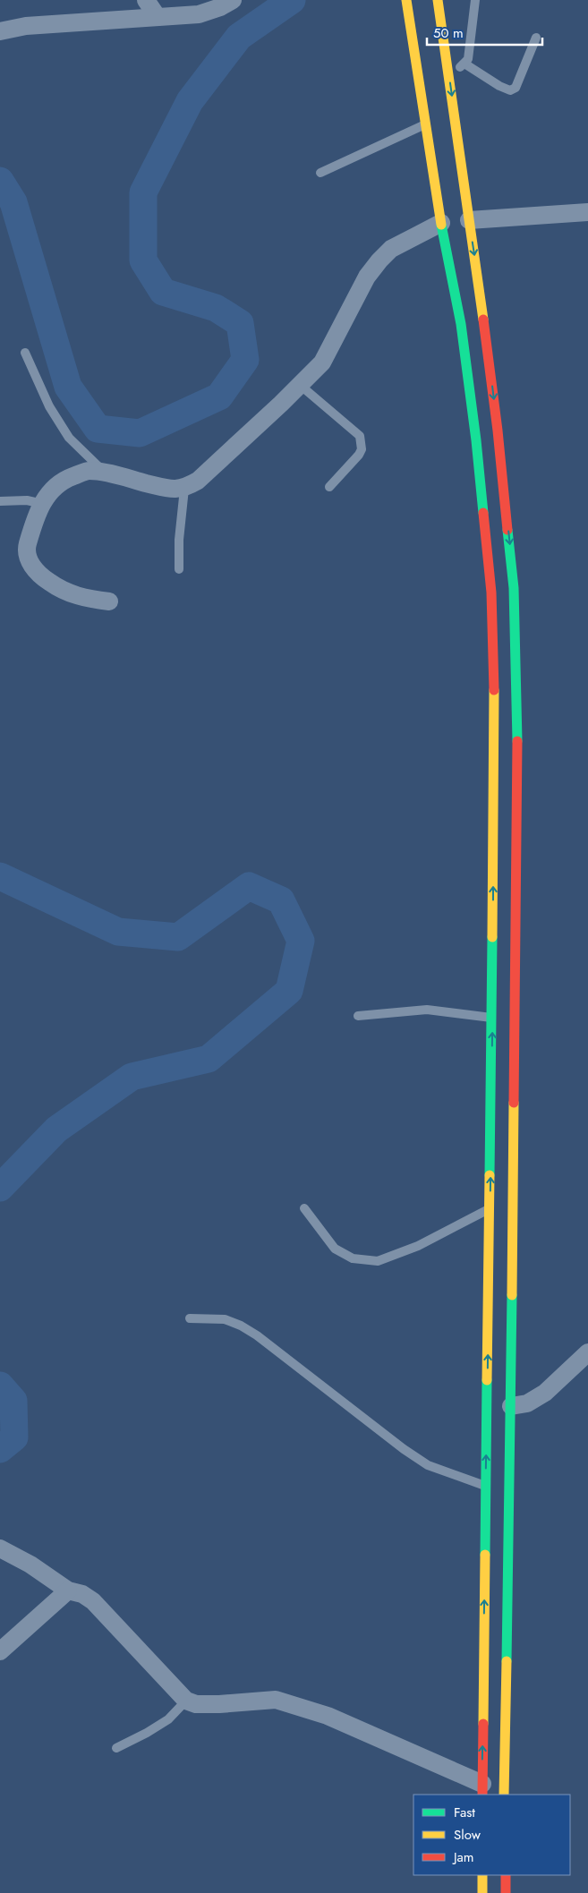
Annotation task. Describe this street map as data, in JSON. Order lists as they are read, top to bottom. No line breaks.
{"legend":["Fast","Slow","Jam"],"scale_bar":"50 m"}
